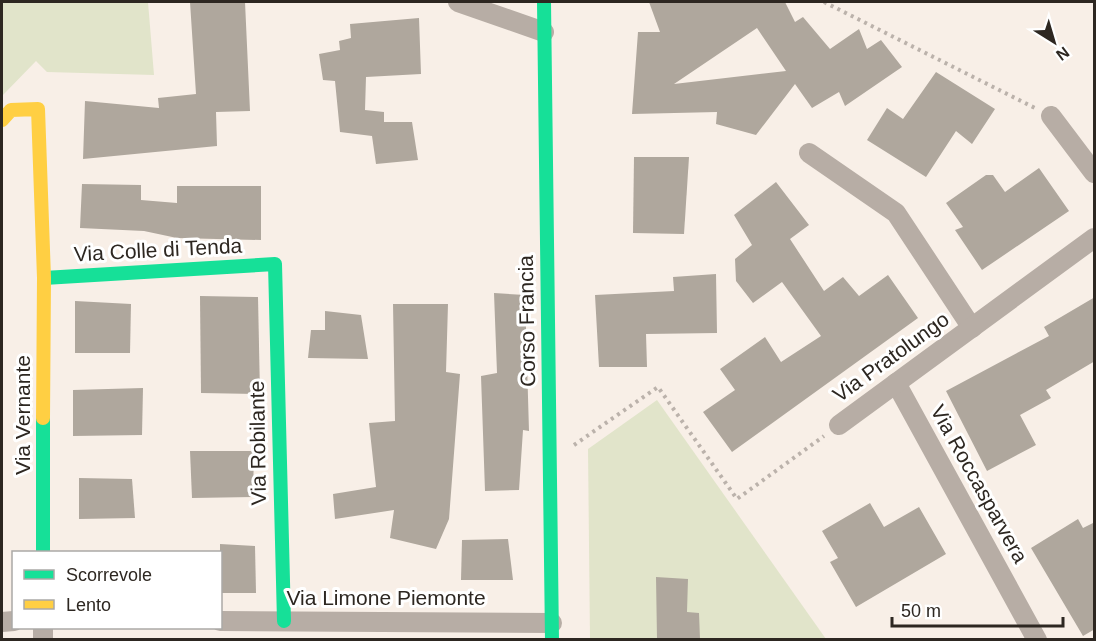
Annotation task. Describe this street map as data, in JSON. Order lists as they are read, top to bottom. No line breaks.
{"streets":{"street":["Via Colle di Tenda","Corso Francia","Via Pratolungo","Via Vernante","Via Robilante","Via Roccasparvera","Via Limone Piemonte"]},"crossings":[["Via Colle di Tenda","Via Vernante"],["Via Colle di Tenda","Via Robilante"],["Corso Francia","Via Limone Piemonte"],["Via Pratolungo","Via Roccasparvera"],["Via Robilante","Via Limone Piemonte"]],"legend":["Scorrevole","Lento"],"scale_bar":"50 m","north":"bottom right"}
